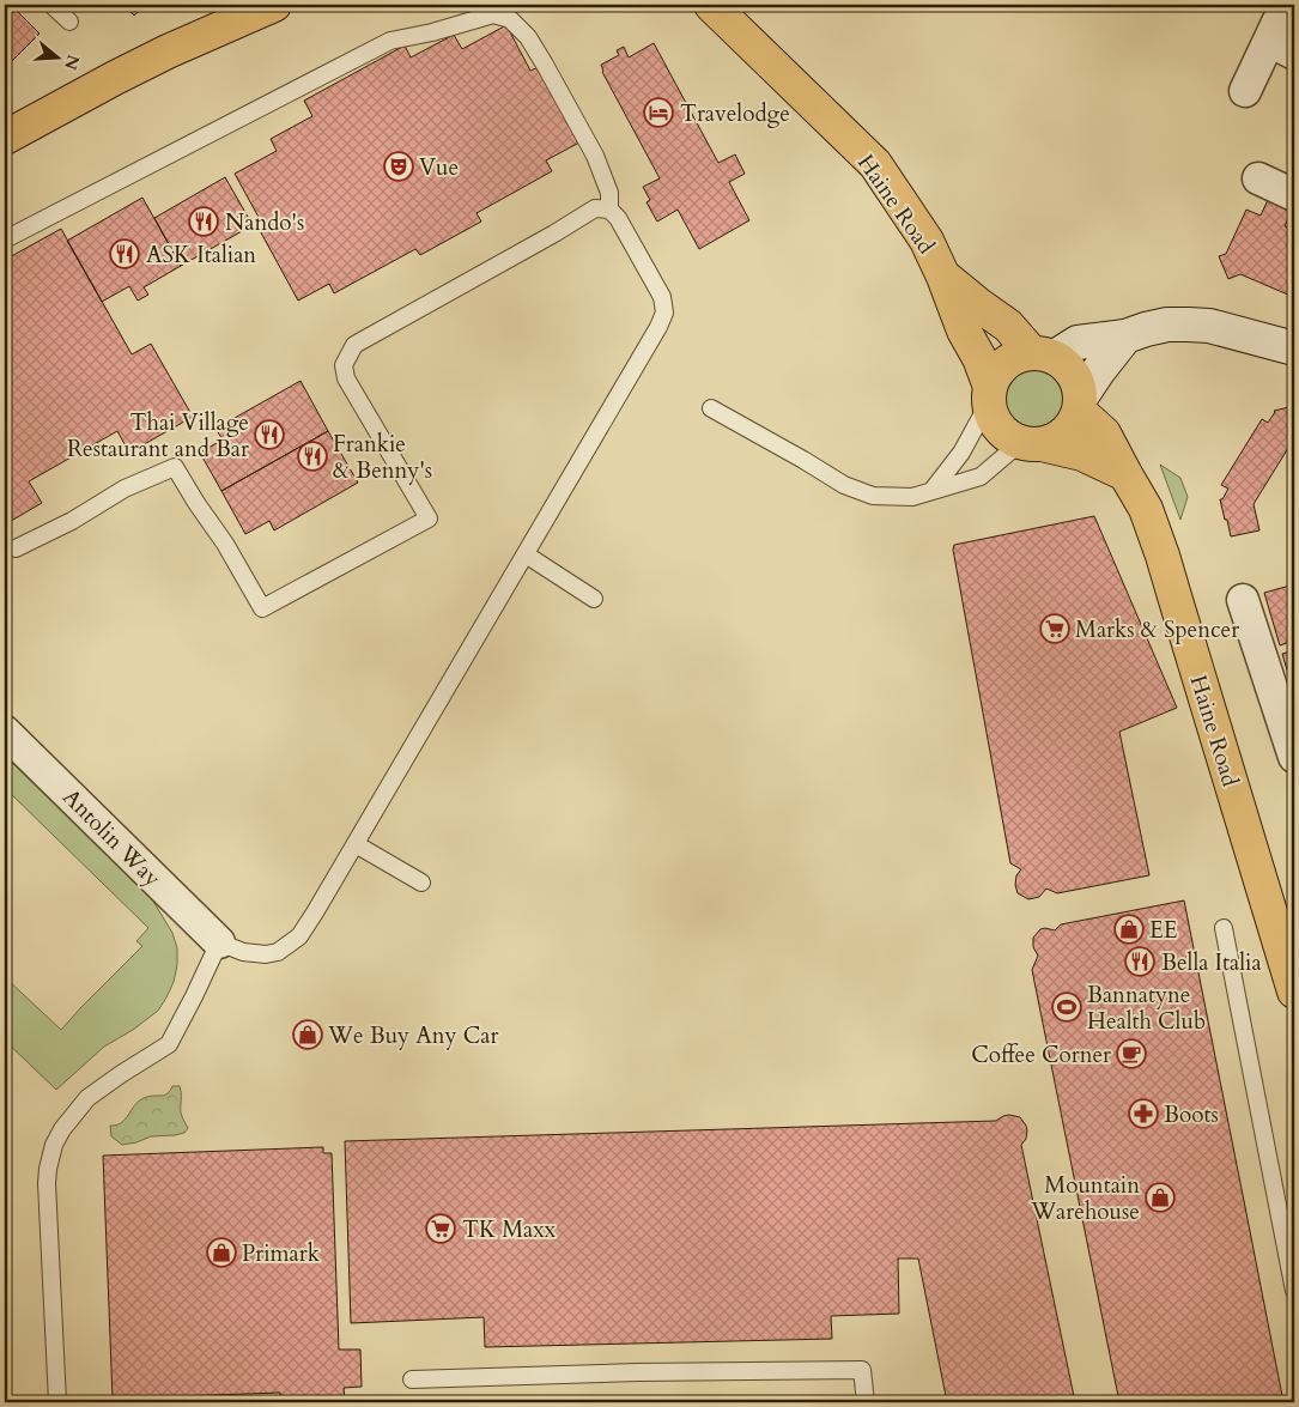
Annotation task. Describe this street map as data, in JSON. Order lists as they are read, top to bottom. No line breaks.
{"streets":{"main road":["Haine Road"],"street":["Antolin Way"]},"places":{"hotel":["Travelodge"],"theatre":["Vue"],"restaurant":["Nando's","ASK Italian","Thai Village Restaurant and Bar","Frankie & Benny's","Bella Italia"],"supermarket":["Marks & Spencer","TK Maxx"],"shop":["EE","We Buy Any Car","Mountain Warehouse","Primark"],"sports":["Bannatyne Health Club"],"cafe":["Coffee Corner"],"pharmacy":["Boots"]},"north":"right"}
